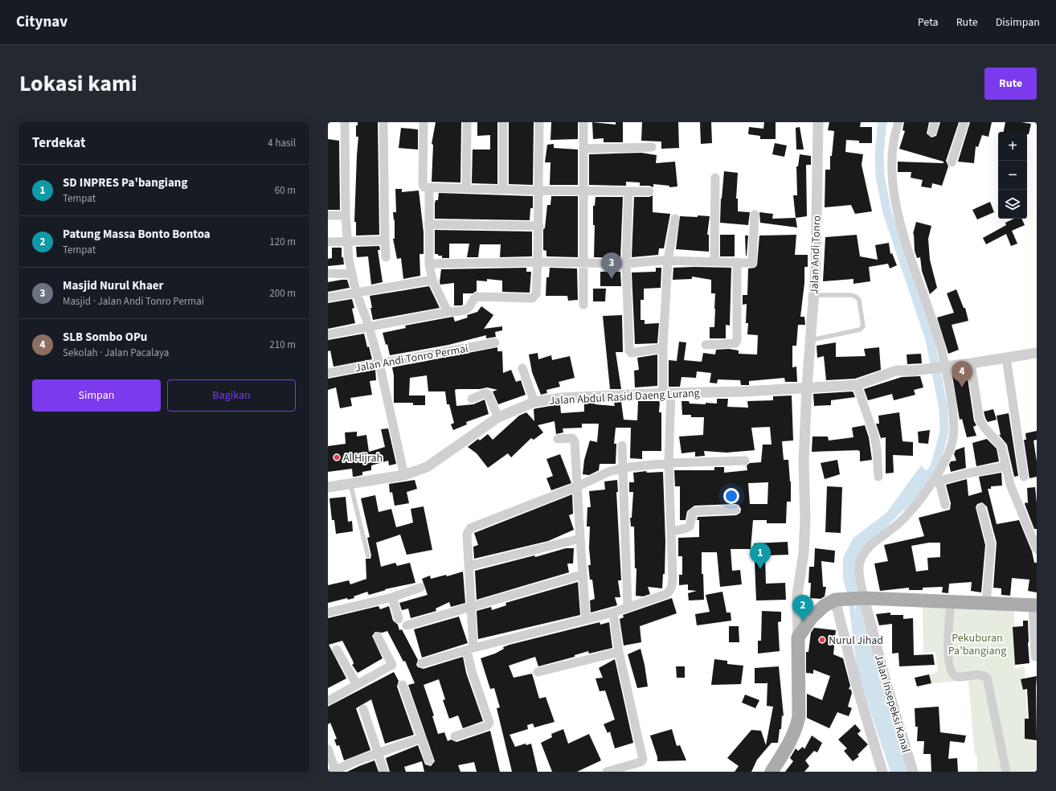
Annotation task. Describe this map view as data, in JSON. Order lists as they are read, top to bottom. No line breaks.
{"streets":{"street":["Jalan Andi Tonro","Jalan Andi Tonro Permai","Jalan Abdul Rasid Daeng Lurang","Jalan Insepeksi Kanal"]},"crossings":[["Jalan Andi Tonro","Jalan Abdul Rasid Daeng Lurang"]],"parks":["Pekuburan Pa'bangiang"],"places":["Al Hijrah","Nurul Jihad"],"page":{"header":"Citynav","nav":["Peta","Rute","Disimpan"],"title":"Lokasi kami","buttons":["Rute",["Simpan","Bagikan"]],"heading":["Terdekat","4 hasil"],"map_buttons":["+","−"],"list":[{"mark":"1","name":"SD INPRES Pa'bangiang","note":"Tempat","value":"60 m"},{"mark":"2","name":"Patung Massa Bonto Bontoa","note":"Tempat","value":"120 m"},{"mark":"3","name":"Masjid Nurul Khaer","note":"Masjid · Jalan Andi Tonro Permai","value":"200 m"},{"mark":"4","name":"SLB Sombo OPu","note":"Sekolah · Jalan Pacalaya","value":"210 m"}],"pins":["3","4","1","2"]}}
